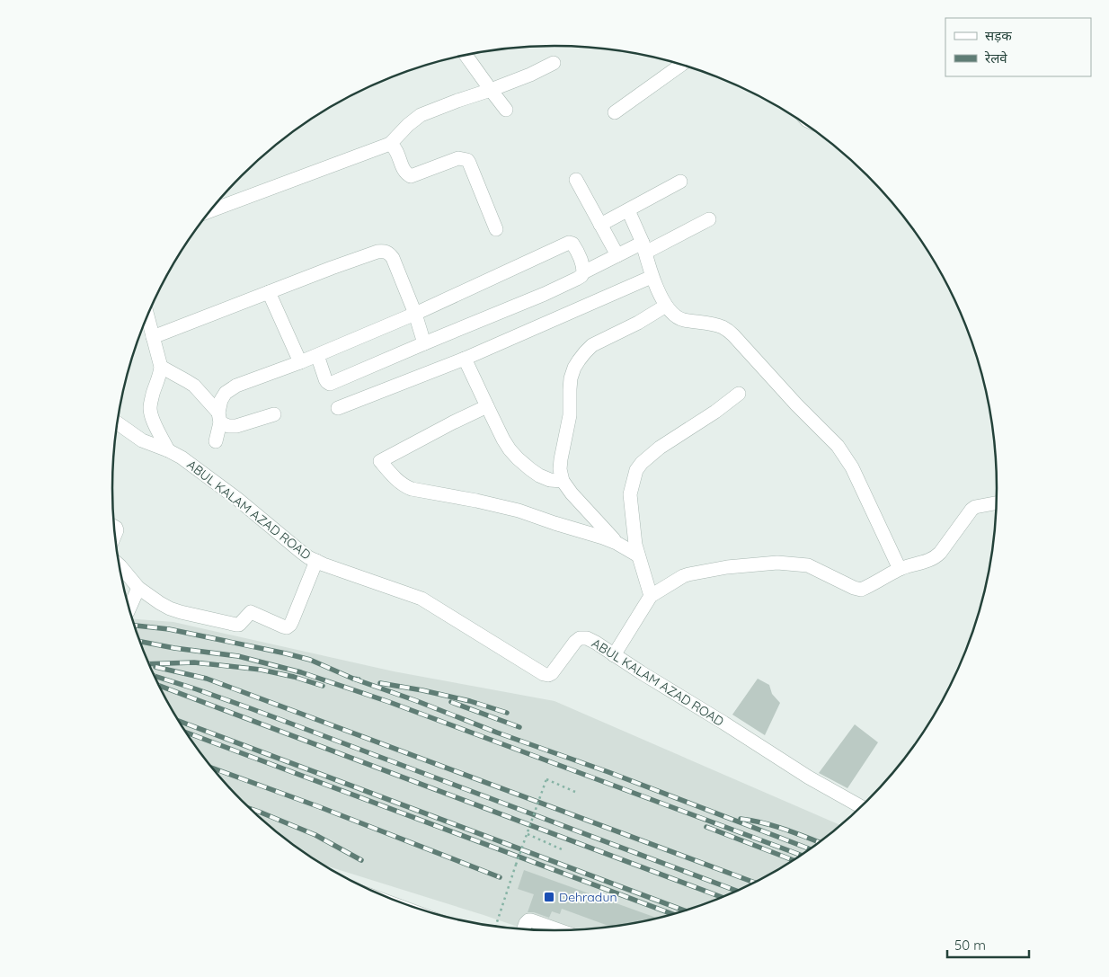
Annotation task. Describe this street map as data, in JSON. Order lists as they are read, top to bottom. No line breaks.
{"streets":{"street":["ABUL KALAM AZAD ROAD"]},"places":{"transit":["Dehradun"]},"legend":["सड़क","रेलवे"],"scale_bar":"50 m"}
